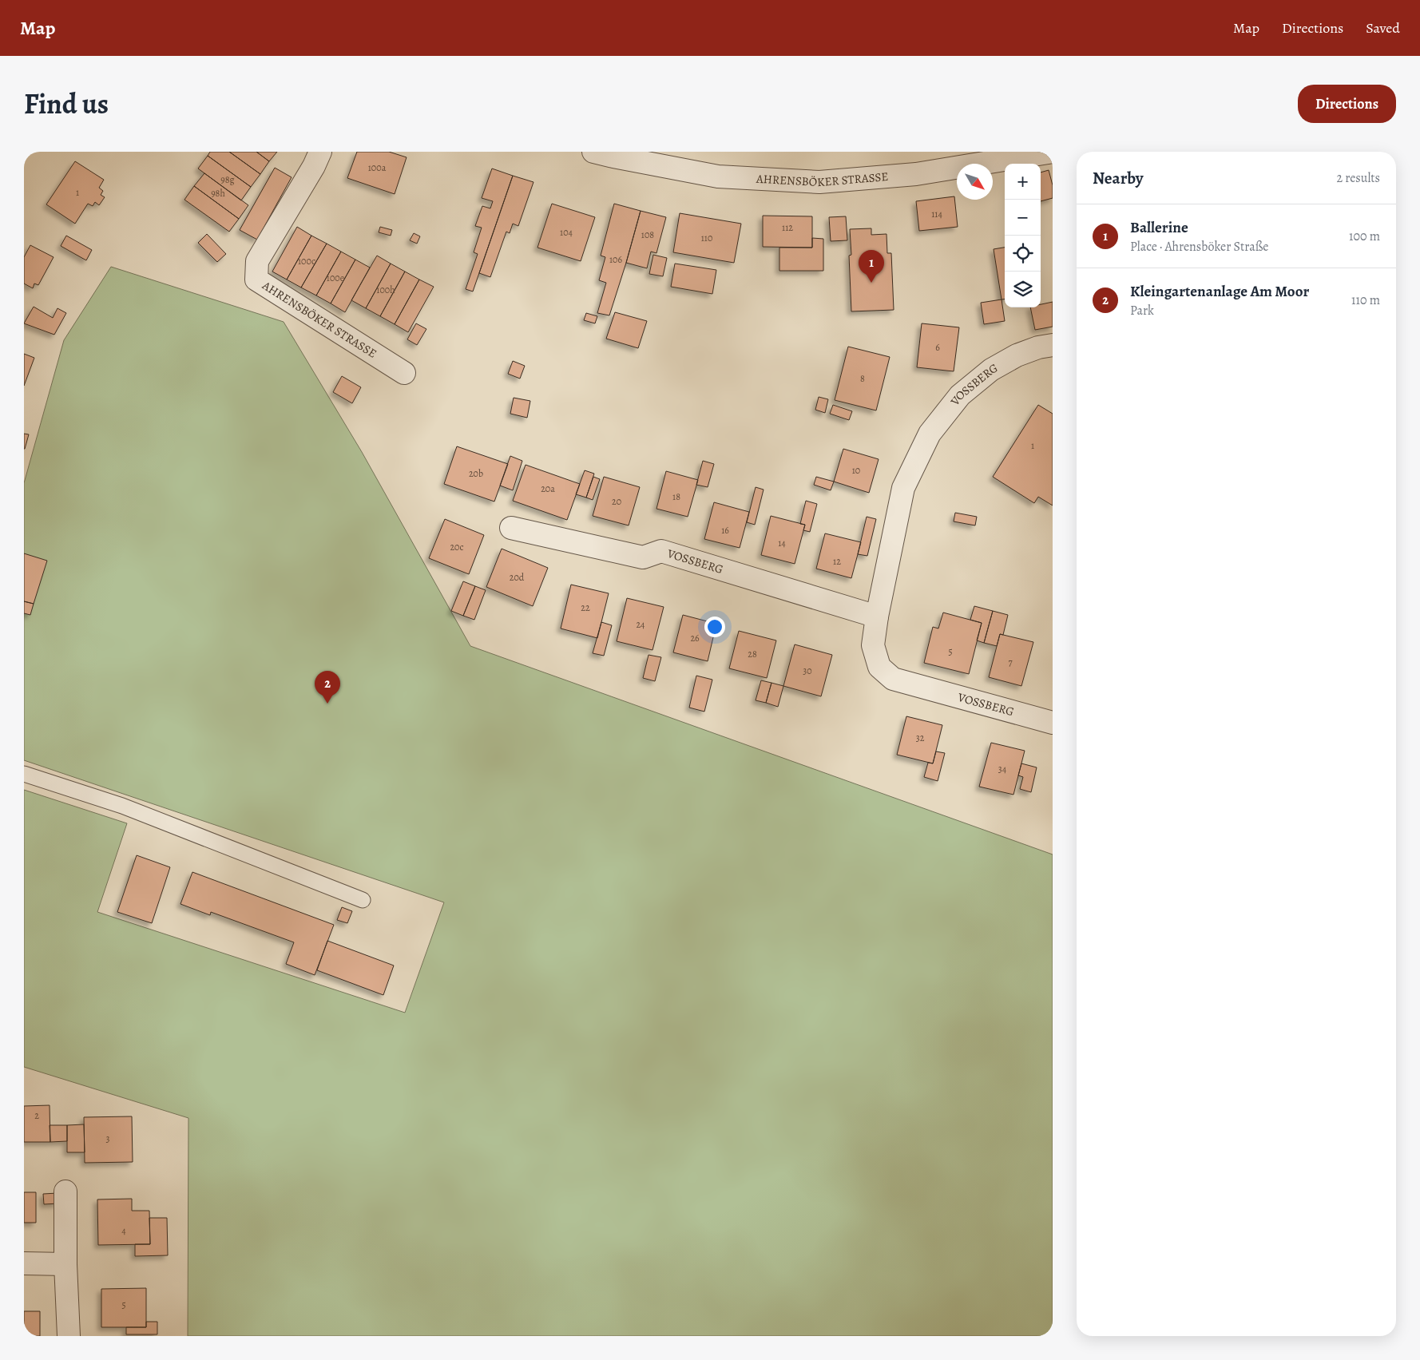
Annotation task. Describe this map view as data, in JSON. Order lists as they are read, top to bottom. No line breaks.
{"streets":{"street":["AHRENSBÖKER STRASSE","VOSSBERG"]},"house_numbers":["100a","98g","1","98h","114","112","104","108","110","106","100c","100e","100h","6","8","1","10","20b","20a","18","20","16","14","20c","12","20d","22","24","26","5","28","7","30","32","34","2","3","4","5"],"north":"bottom right","page":{"header":"Map","nav":["Map","Directions","Saved"],"title":"Find us","buttons":"Directions","heading":["Nearby","2 results"],"map_buttons":["+","−"],"list":[{"mark":"1","name":"Ballerine","note":"Place · Ahrensböker Straße","value":"100 m"},{"mark":"2","name":"Kleingartenanlage Am Moor","note":"Park","value":"110 m"}],"pins":["1","2"]}}
